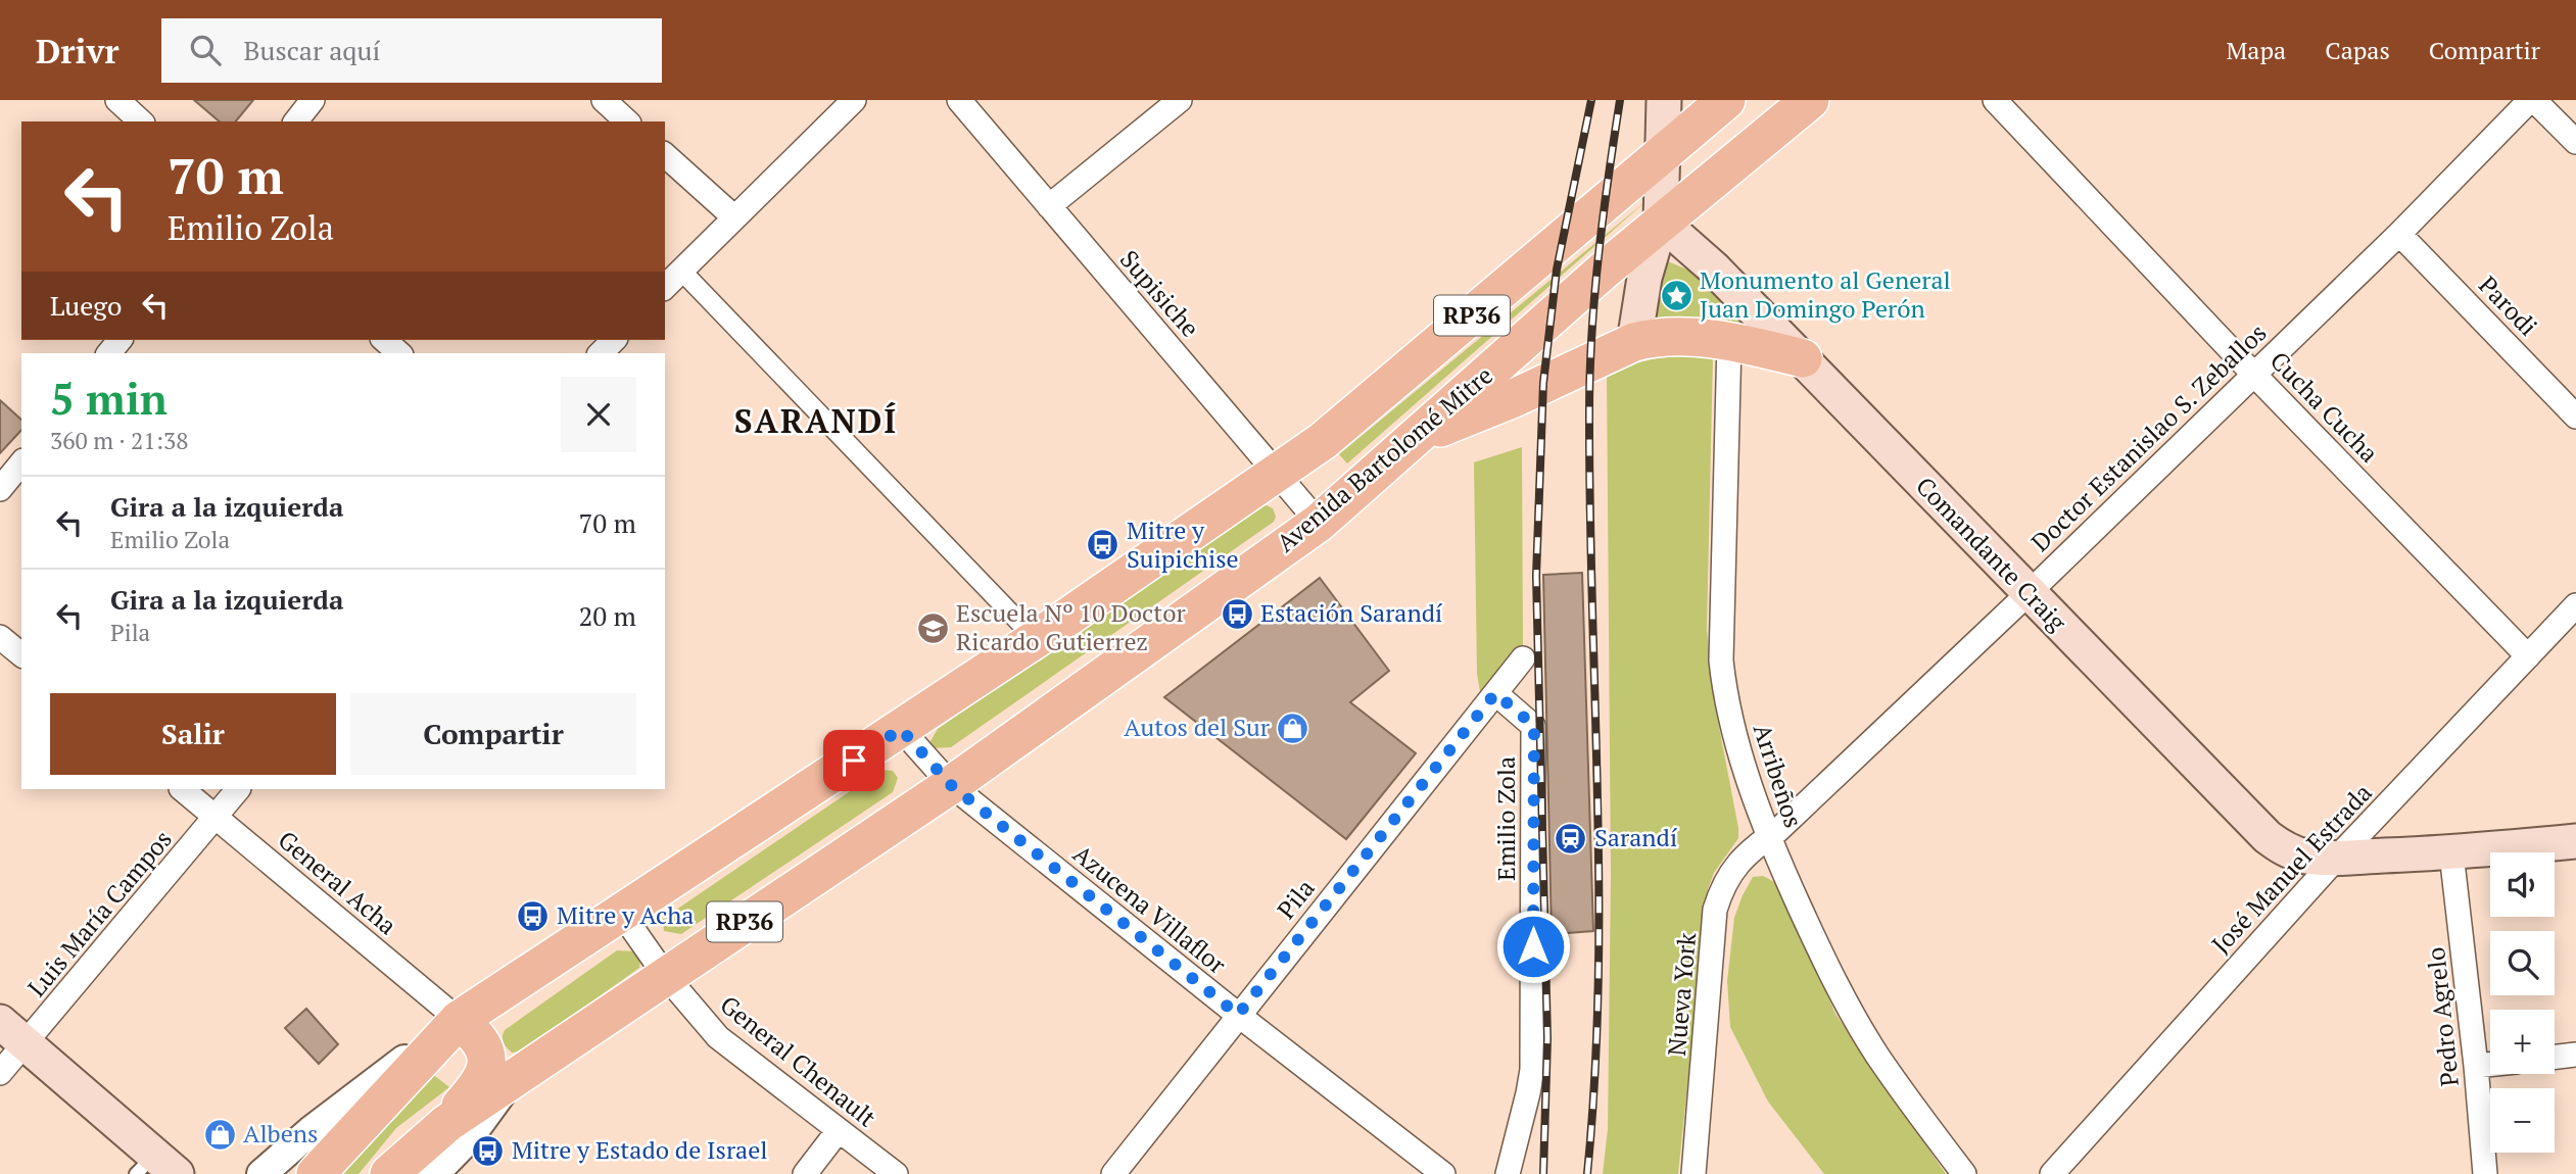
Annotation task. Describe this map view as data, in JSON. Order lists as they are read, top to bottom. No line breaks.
{"streets":{"main road":["RP36","Avenida Bartolomé Mitre","Comandante Craig"],"street":["Supisiche","Parodi","Cucha Cucha","Doctor Estanislao S. Zeballos","Arribeños","Emilio Zola","José Manuel Estrada","General Acha","Pila","Azucena Villaflor","Luis María Campos","Nueva York","Pedro Agrelo","General Chenault"]},"crossings":[["Supisiche","RP36"],["Supisiche","Avenida Bartolomé Mitre"],["Parodi","Doctor Estanislao S. Zeballos"],["RP36","General Acha"],["RP36","Azucena Villaflor"],["RP36","General Chenault"],["Cucha Cucha","Doctor Estanislao S. Zeballos"],["Cucha Cucha","José Manuel Estrada"],["Doctor Estanislao S. Zeballos","Comandante Craig"],["Doctor Estanislao S. Zeballos","Arribeños"],["Doctor Estanislao S. Zeballos","Nueva York"],["Avenida Bartolomé Mitre","Comandante Craig"],["Avenida Bartolomé Mitre","Azucena Villaflor"],["Avenida Bartolomé Mitre","General Chenault"],["Comandante Craig","José Manuel Estrada"],["Comandante Craig","Pedro Agrelo"],["Arribeños","Nueva York"],["Emilio Zola","Pila"],["General Acha","Luis María Campos"],["Pila","Azucena Villaflor"]],"districts":["SARANDÍ"],"places":{"place":["Monumento al General Juan Domingo Perón"],"bus stop":["Mitre y Suipichise","Estación Sarandí","Mitre y Acha","Mitre y Estado de Israel"],"school or university":["Escuela Nº 10 Doctor Ricardo Gutierrez"],"shop":["Autos del Sur","Albens"],"station":["Sarandí"]},"page":{"header":"Drivr","search":"Buscar aquí","nav":["Mapa","Capas","Compartir"],"turn":["70 m","Emilio Zola"],"then":"Luego","heading":["5 min","360 m · 21:38"],"list":[{"name":"Gira a la izquierda","note":"Emilio Zola","value":"70 m"},{"name":"Gira a la izquierda","note":"Pila","value":"20 m"}],"buttons":["Salir","Compartir"],"map_buttons":["+","−"]}}
